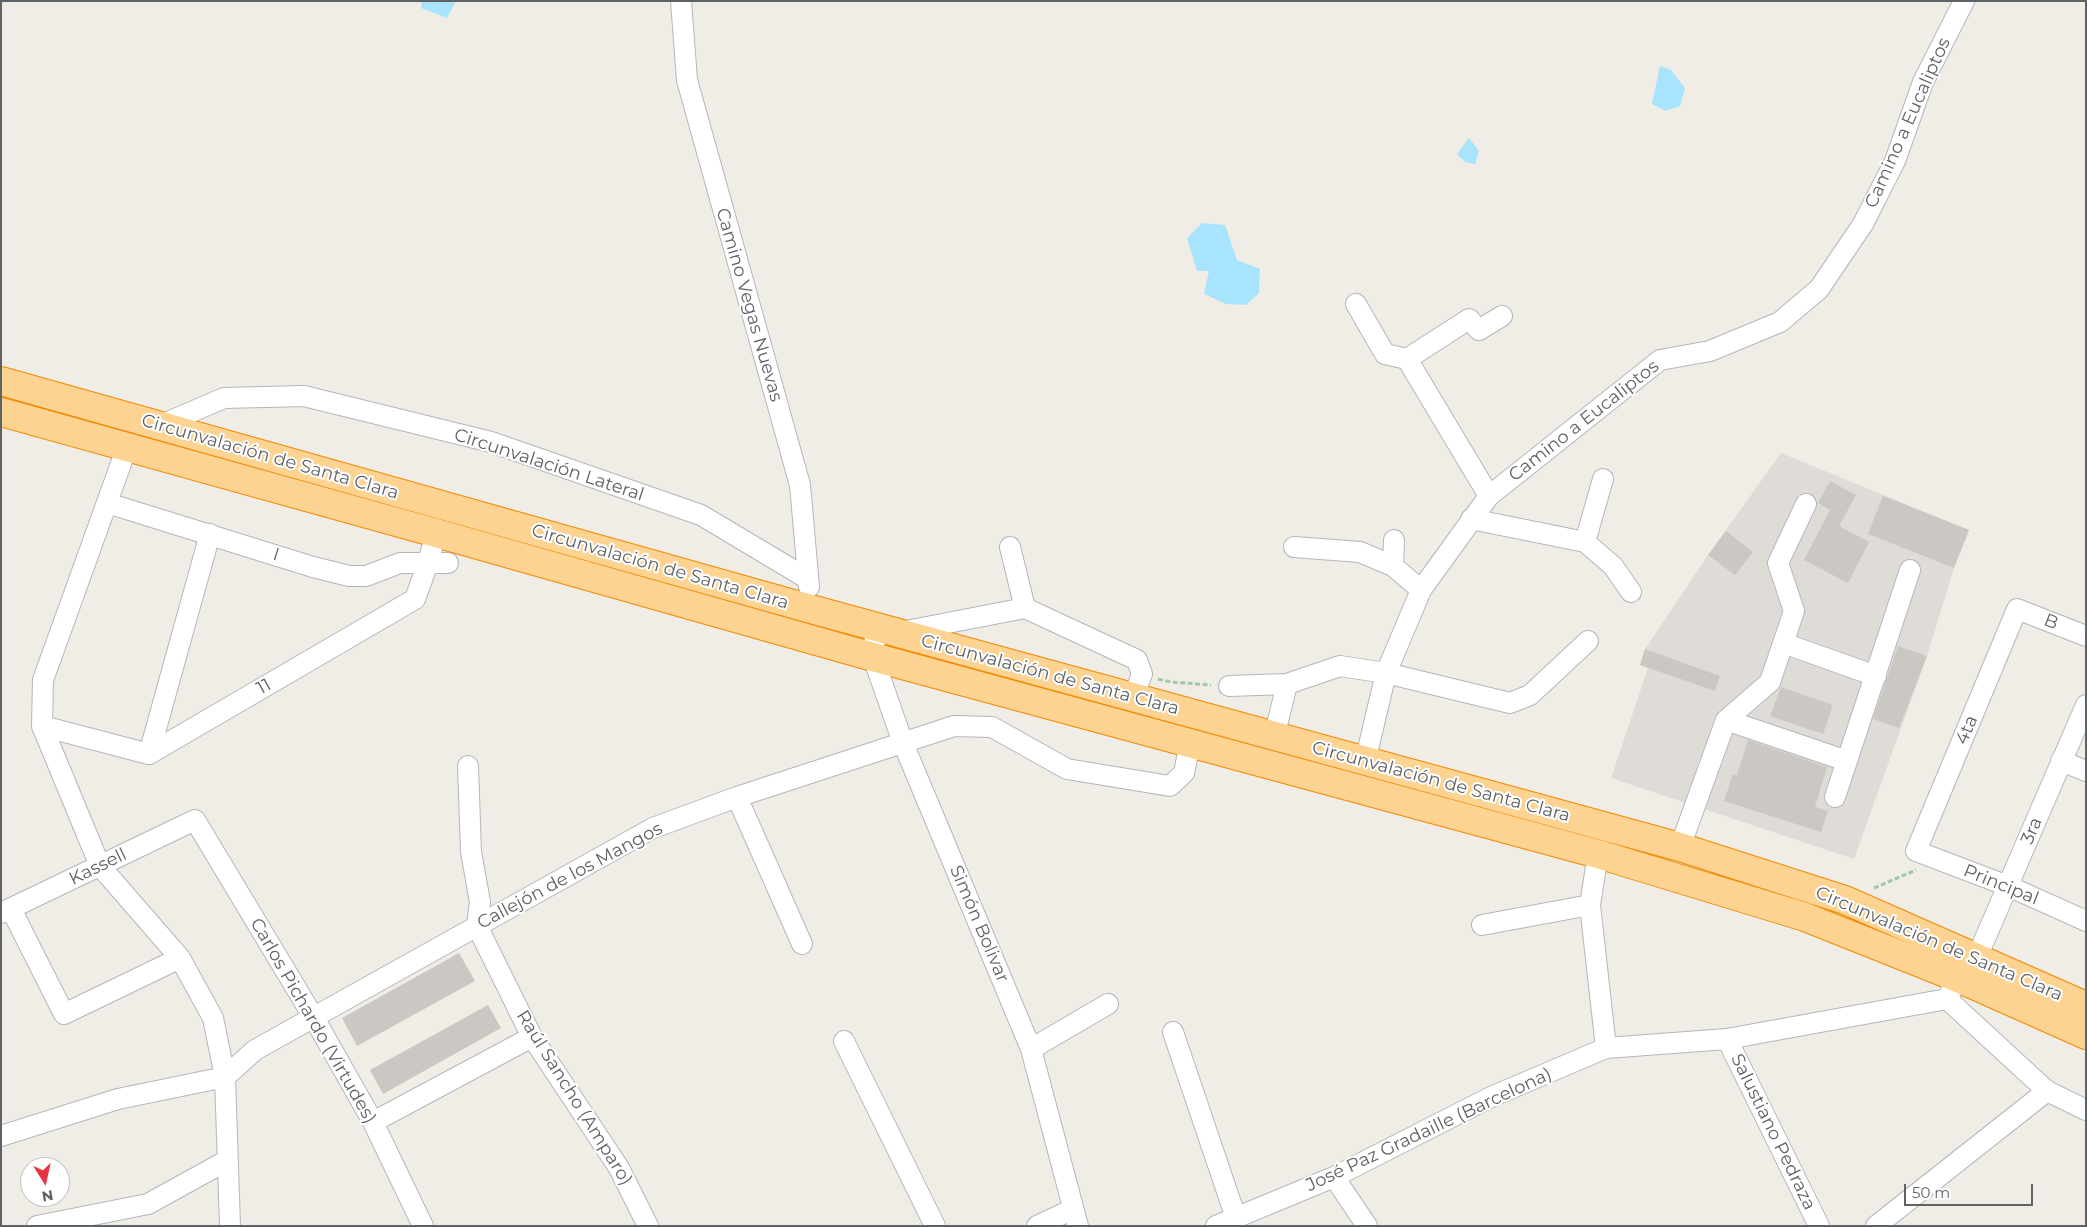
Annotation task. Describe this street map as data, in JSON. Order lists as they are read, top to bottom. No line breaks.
{"streets":{"highway":["Circunvalación de Santa Clara"],"street":["Camino a Eucaliptos","Camino Vegas Nuevas","Circunvalación Lateral","I","B","11","4ta","3ra","Kassell","Callejón de los Mangos","Principal","Simón Bolivar","Carlos Pichardo (Virtudes)","Raúl Sancho (Amparo)","José Paz Gradaille (Barcelona)","Salustiano Pedraza"]},"crossings":[["Camino a Eucaliptos","Circunvalación de Santa Clara"],["Camino Vegas Nuevas","Circunvalación de Santa Clara"],["Camino Vegas Nuevas","Circunvalación Lateral"],["Circunvalación de Santa Clara","Circunvalación Lateral"],["Circunvalación de Santa Clara","11"],["Circunvalación de Santa Clara","3ra"],["Circunvalación de Santa Clara","Callejón de los Mangos"],["Circunvalación de Santa Clara","Simón Bolivar"],["Circunvalación de Santa Clara","José Paz Gradaille (Barcelona)"],["I","11"],["B","4ta"],["4ta","Principal"],["3ra","Principal"],["Kassell","Carlos Pichardo (Virtudes)"],["Callejón de los Mangos","Simón Bolivar"],["Callejón de los Mangos","Carlos Pichardo (Virtudes)"],["Callejón de los Mangos","Raúl Sancho (Amparo)"],["José Paz Gradaille (Barcelona)","Salustiano Pedraza"]],"scale_bar":"50 m","north":"bottom"}
